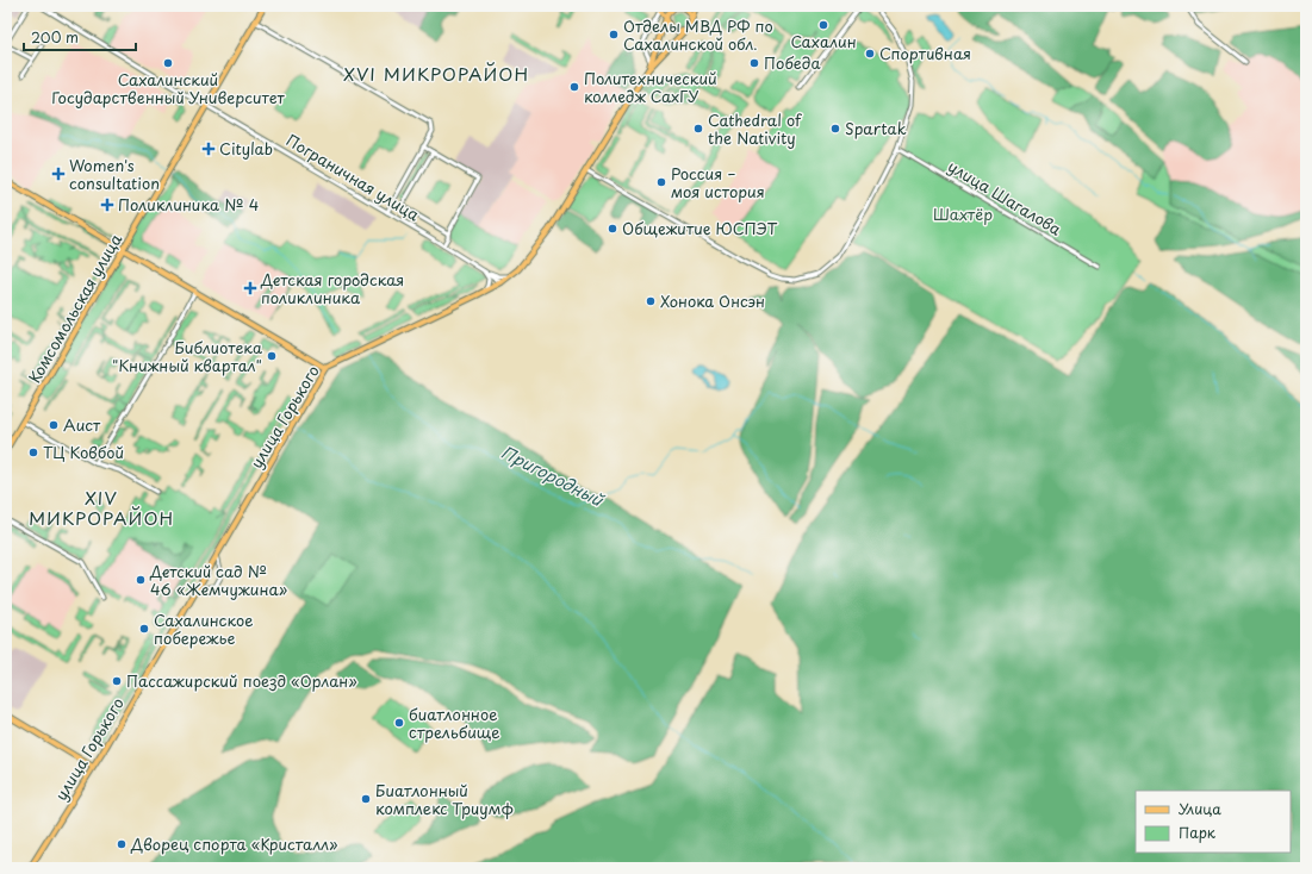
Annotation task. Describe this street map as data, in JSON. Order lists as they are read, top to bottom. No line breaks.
{"streets":{"main road":["Комсомольская улица","улица Горького"],"street":["Пограничная улица","улица Шагалова"]},"crossings":[["Пограничная улица","Комсомольская улица"],["Пограничная улица","улица Горького"]],"districts":["XVI МИКРОРАЙОН","XIV МИКРОРАЙОН"],"water":["Пригородный"],"parks":["Шахтёр"],"places":{"other":["Сахалин","Отделы МВД РФ по Сахалинской обл.","Спортивная","Сахалинский Государственный Университет","Победа","Политехнический колледж СахГУ","Cathedral of the Nativity","Spartak","Россия – моя история","Общежитие ЮСПЭТ","Хонока Онсэн","Библиотека \"Книжный квартал\"","Аист","ТЦ Ковбой","Детский сад № 46 «Жемчужина»","Сахалинское побережье","Пассажирский поезд «Орлан»","биатлонное стрельбище","Биатлонный комплекс Триумф","Дворец спорта «Кристалл»"],"health":["Citylab","Women's consultation","Поликлиника № 4","Детская городская поликлиника"]},"legend":["Улица","Парк"],"scale_bar":"200 m"}
